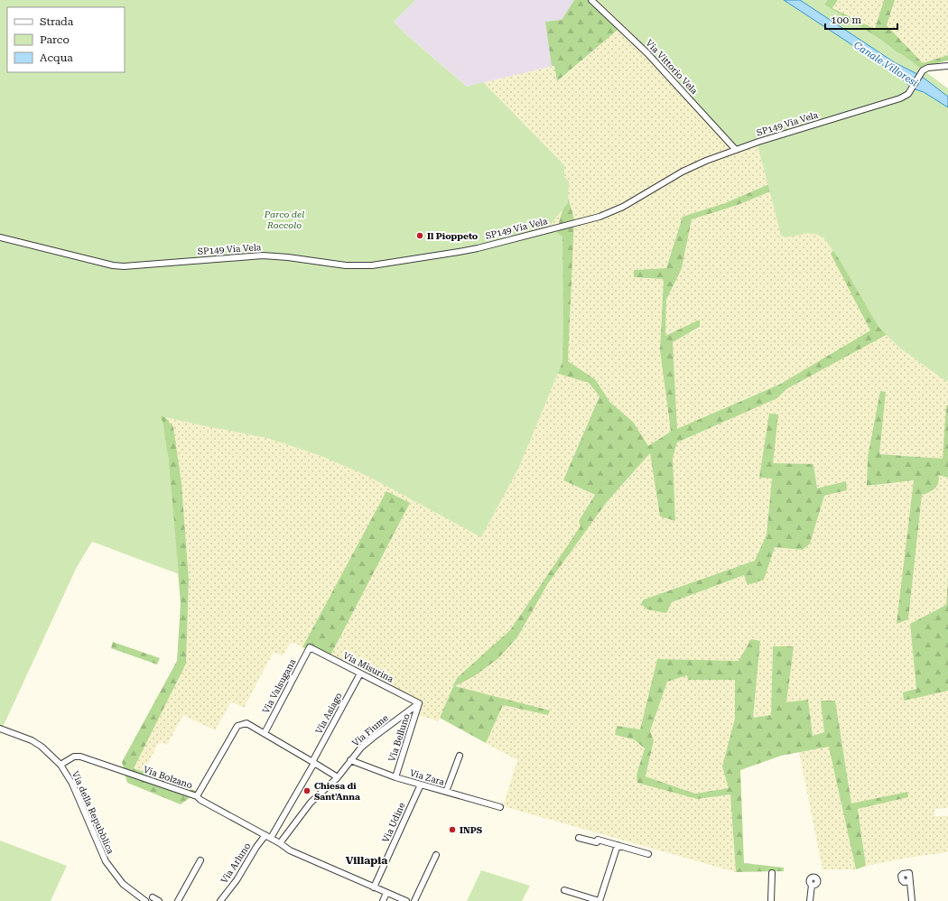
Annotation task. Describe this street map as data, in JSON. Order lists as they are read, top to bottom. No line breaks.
{"streets":{"street":["Via Vittorio Vela","SP149 Via Vela","Via Misurina","Via Valsugana","Via Asiago","Via Fiume","Via Belluno","Via Bolzano","Via Zara","Via della Repubblica","Via Udine","Via Arluno"]},"crossings":[["Via Vittorio Vela","SP149 Via Vela"],["Via Misurina","Via Valsugana"],["Via Misurina","Via Asiago"],["Via Misurina","Via Fiume"],["Via Misurina","Via Belluno"],["Via Asiago","Via Bolzano"],["Via Asiago","Via Arluno"],["Via Fiume","Via Belluno"],["Via Fiume","Via Bolzano"],["Via Fiume","Via Zara"],["Via Belluno","Via Zara"],["Via Bolzano","Via della Repubblica"],["Via Bolzano","Via Udine"],["Via Bolzano","Via Arluno"],["Via Zara","Via Udine"]],"districts":["Villapia"],"water":["Canale Villoresi"],"parks":["Parco del Roccolo"],"places":["Il Pioppeto","Chiesa di Sant'Anna","INPS"],"legend":["Strada","Parco","Acqua"],"scale_bar":"100 m"}
